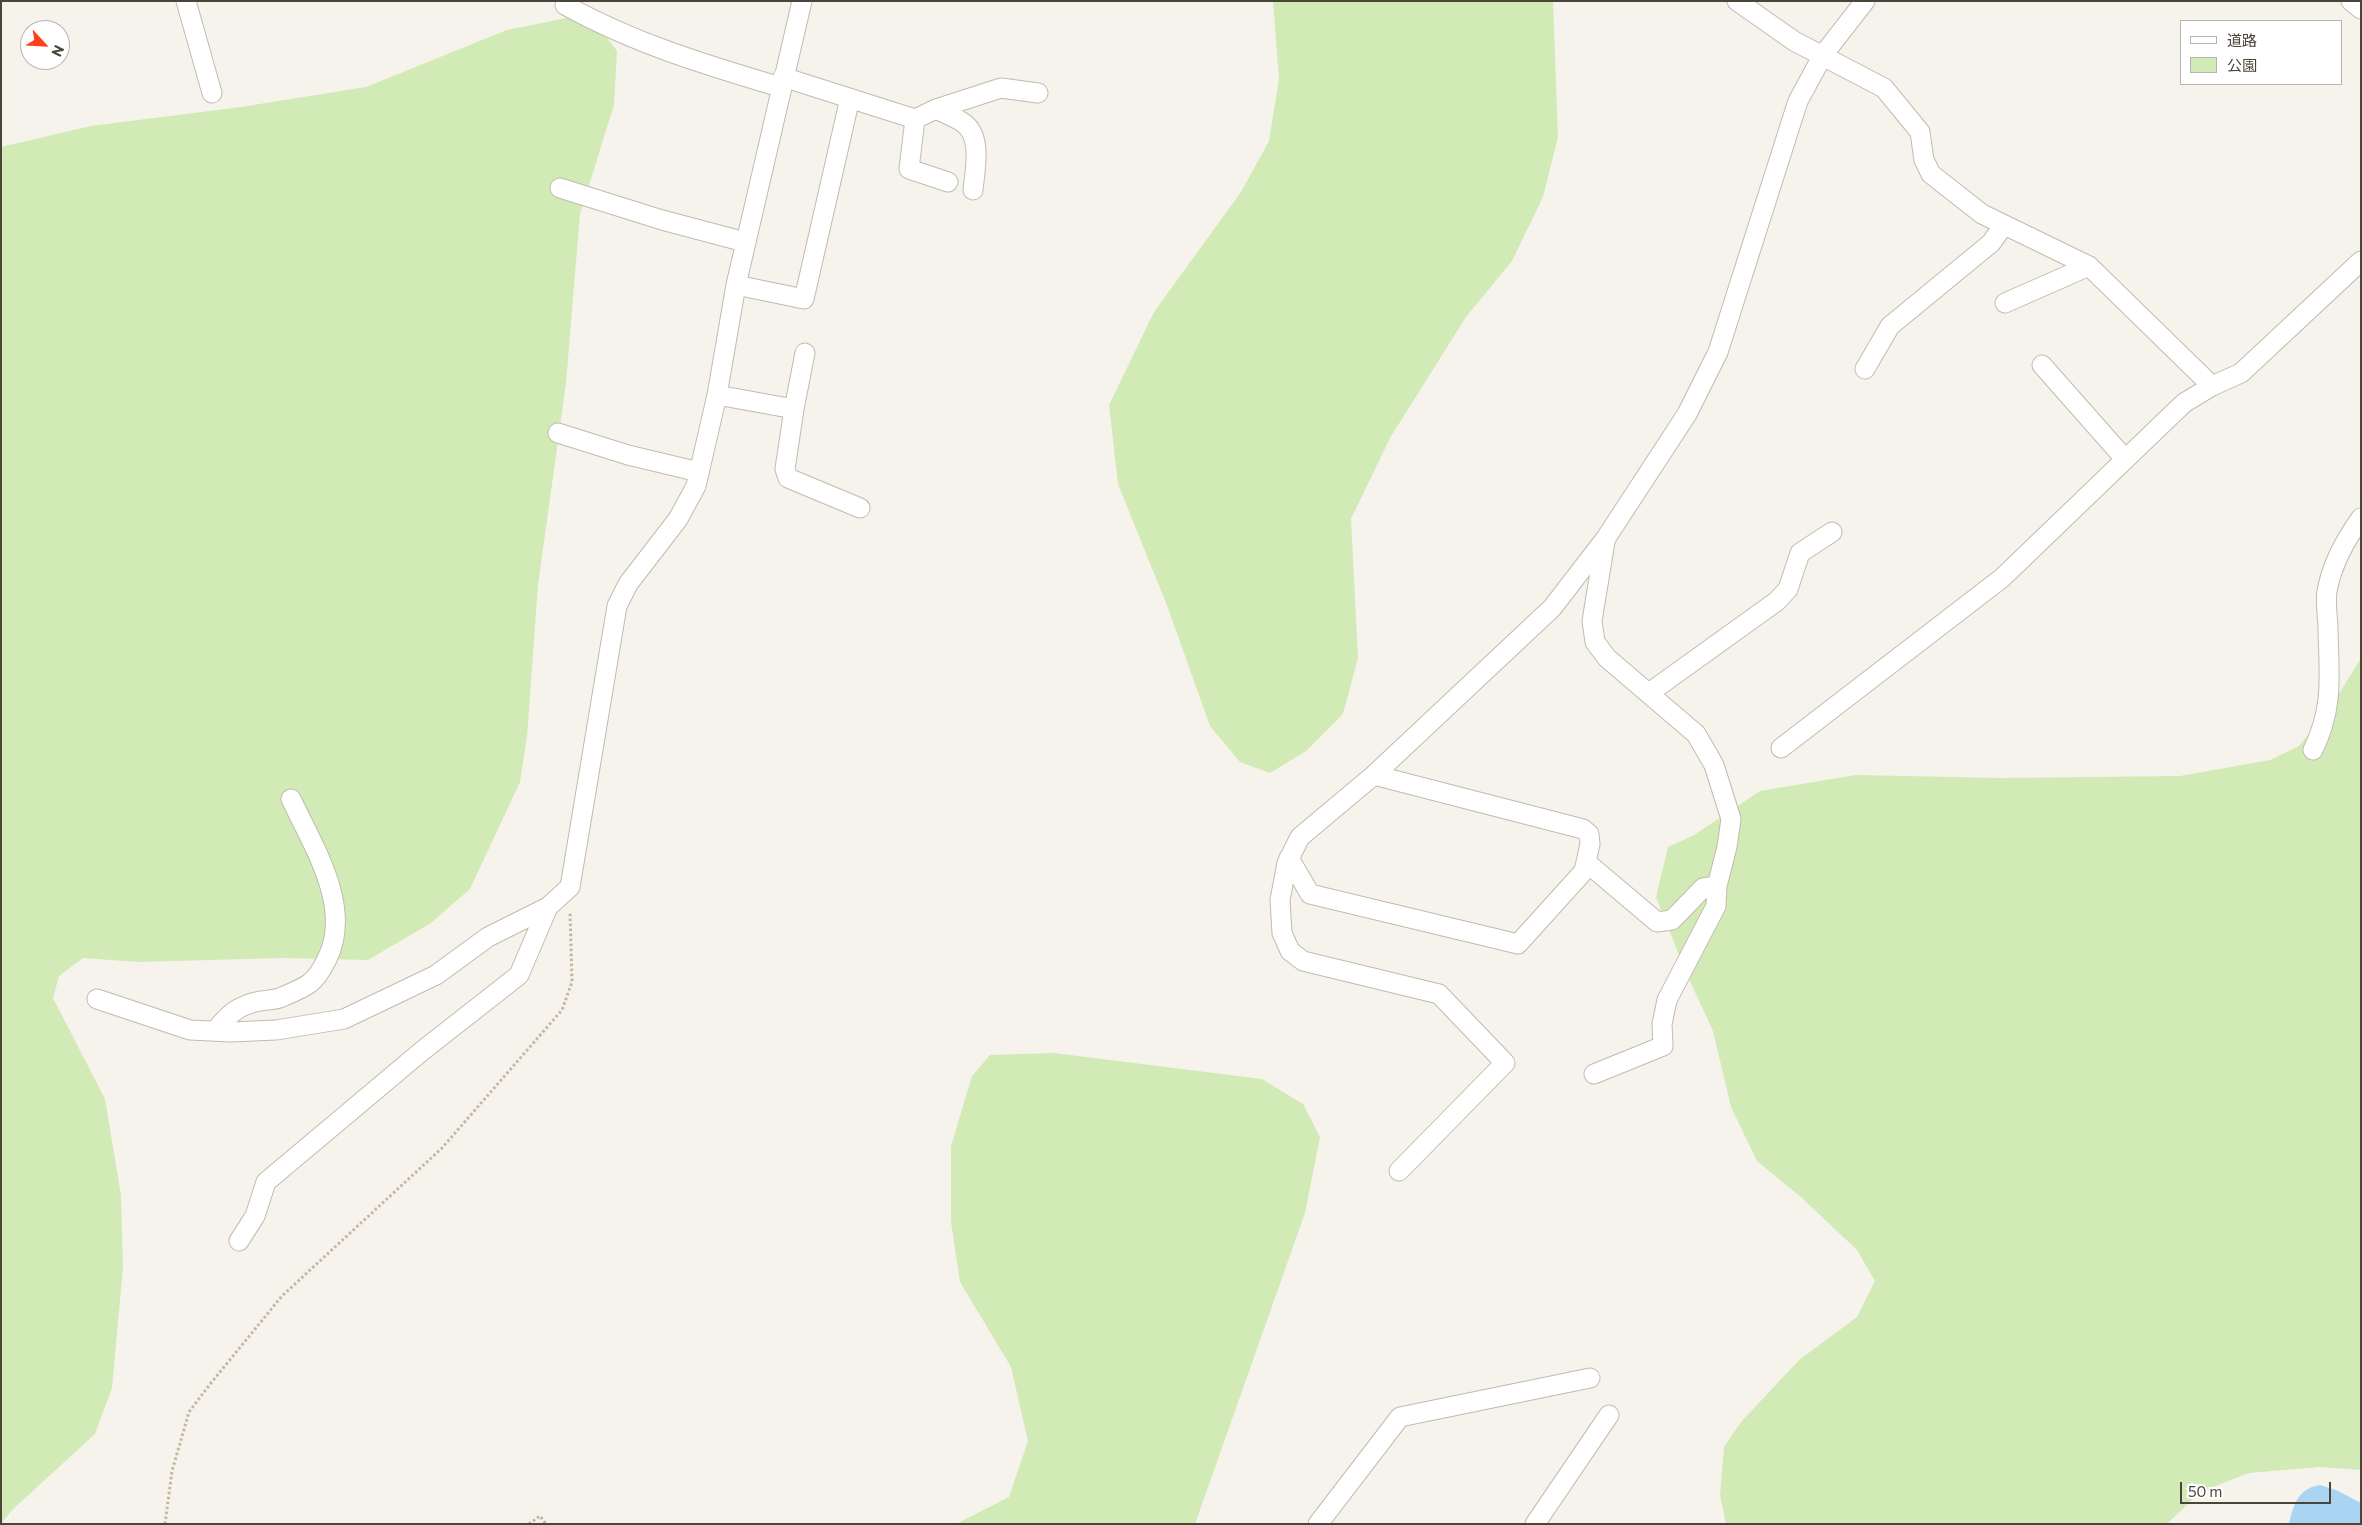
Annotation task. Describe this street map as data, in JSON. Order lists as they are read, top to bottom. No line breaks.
{"legend":["道路","公園"],"scale_bar":"50 m","north":"bottom right"}
